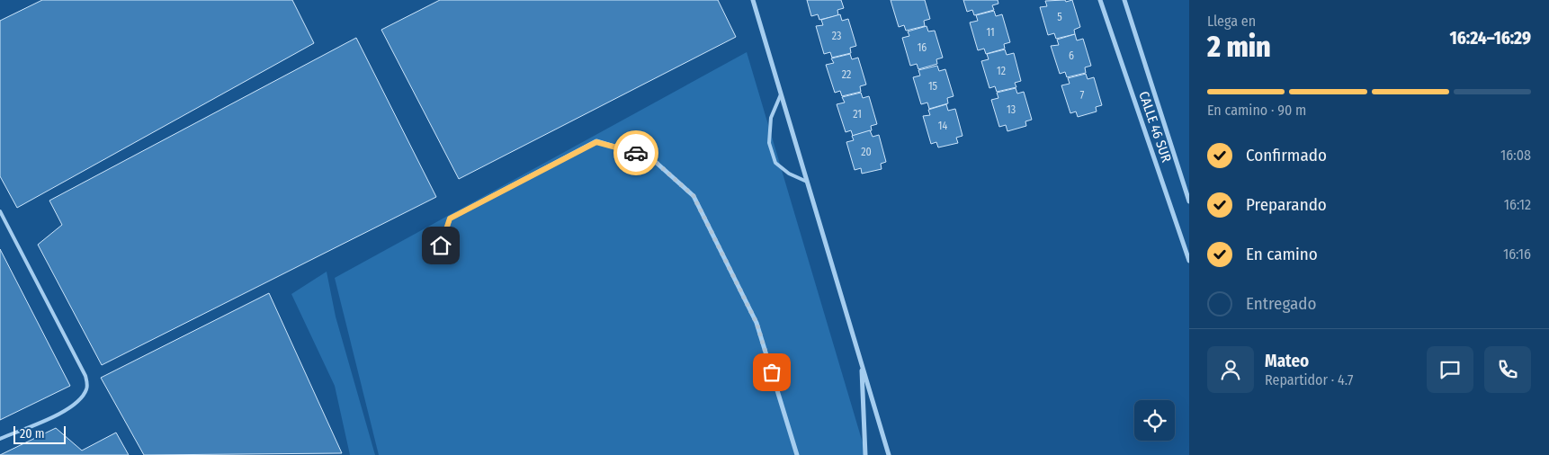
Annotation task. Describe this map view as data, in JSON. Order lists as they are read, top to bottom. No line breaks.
{"streets":{"street":["CALLE 46 SUR"]},"house_numbers":["5","11","23","16","6","12","22","15","7","13","21","14","20"],"scale_bar":"20 m","page":{"heading":["2 min","Llega en","16:24–16:29"],"panel":["Mateo","Repartidor · 4.7"],"bar":"En camino · 90 m","list":[["Confirmado","16:08"],["Preparando","16:12"],["En camino","16:16"],"Entregado"],"scale":"20 m"}}
